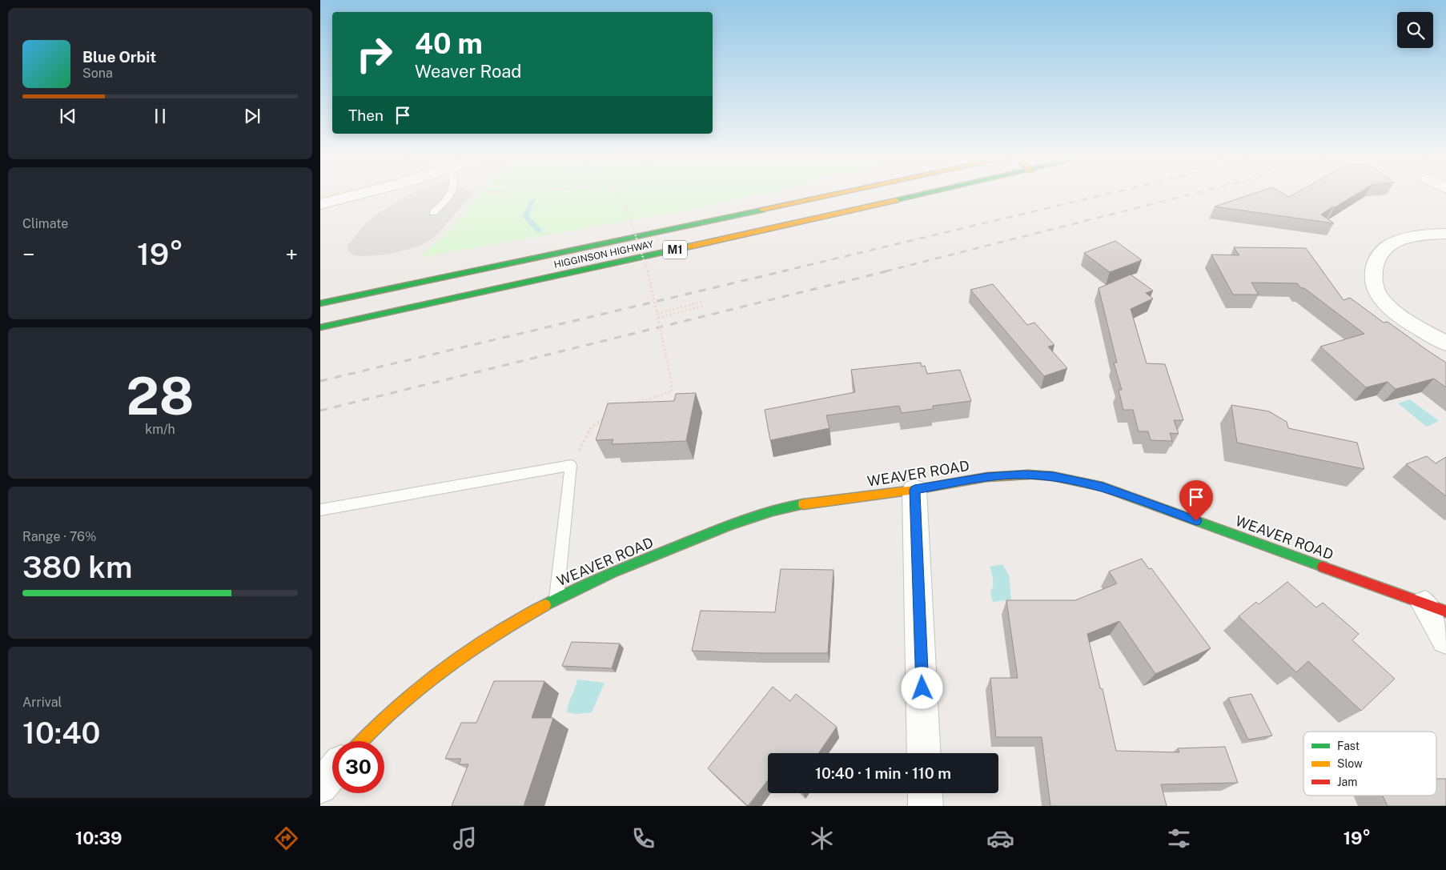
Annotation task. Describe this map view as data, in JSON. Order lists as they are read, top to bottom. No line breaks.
{"streets":{"main road":["M1","HIGGINSON HIGHWAY","WEAVER ROAD"]},"legend":["Fast","Slow","Jam"],"page":{"turn":["40 m","Weaver Road"],"song":["Blue Orbit","Sona"],"then":"Then","tile":["Climate",["28","km/h"],["Range · 76%","380 km"],["Arrival","10:40"]],"heat":["−","19°","+"],"limit":"30","trip":"10:40 · 1 min · 110 m","tabs":["10:39","19°"]}}
